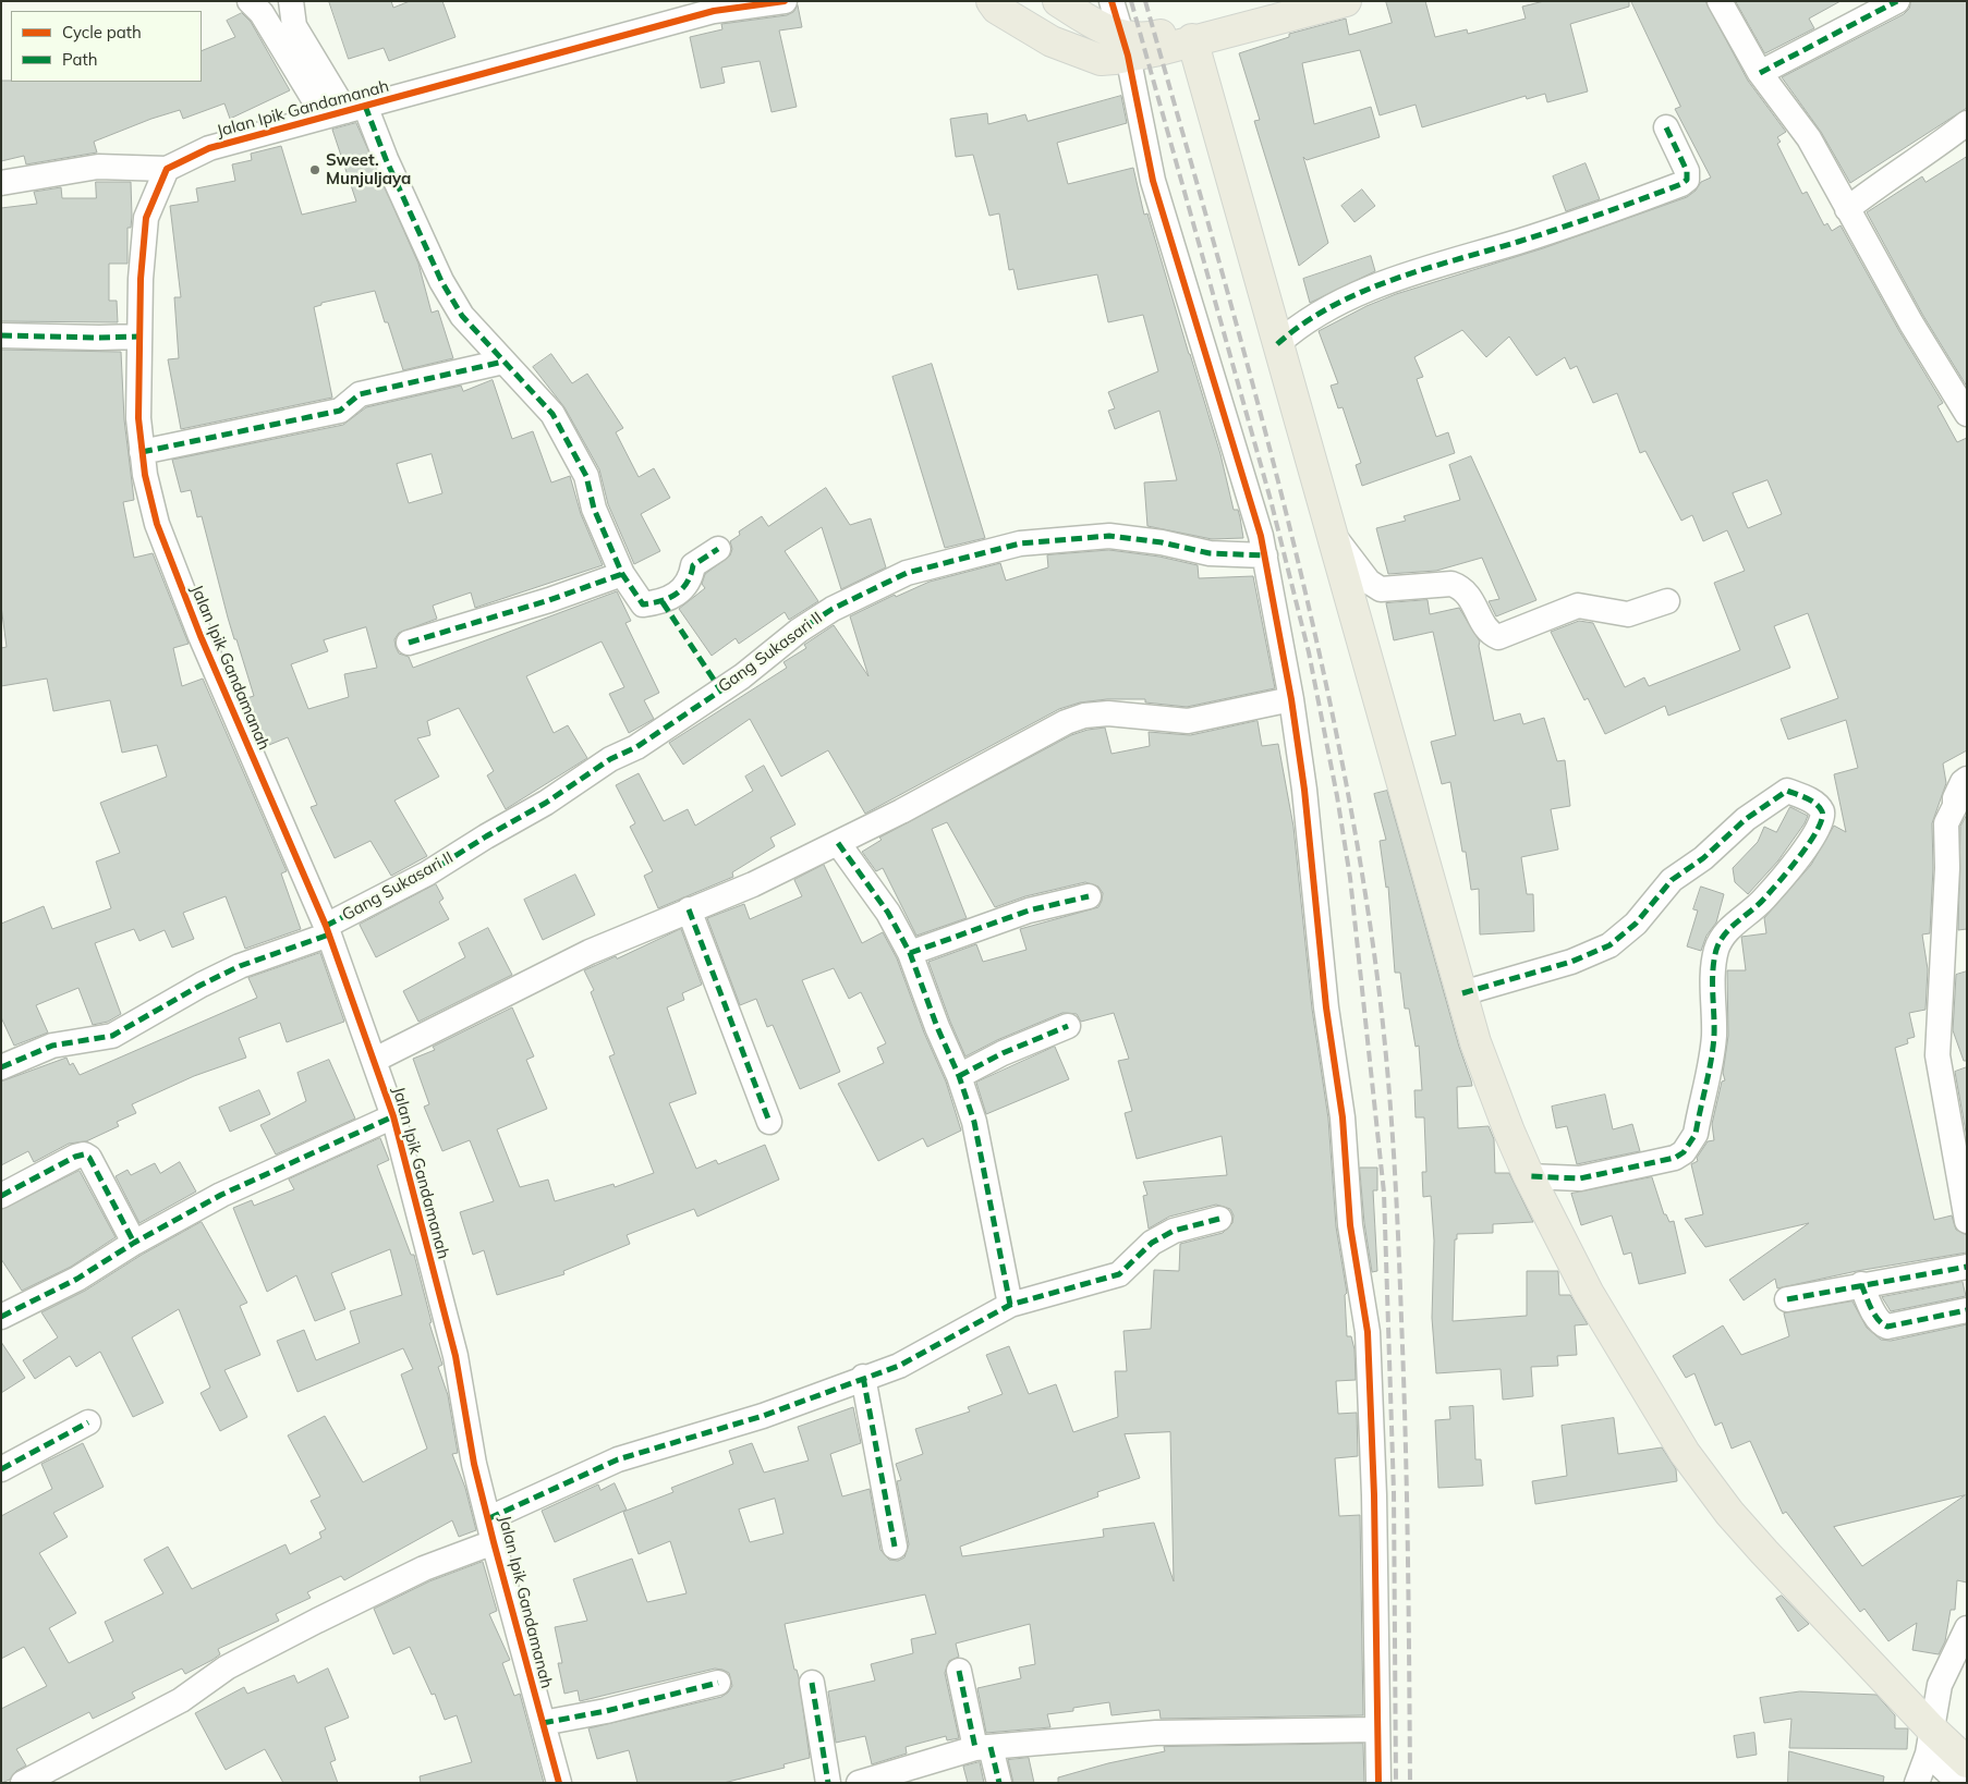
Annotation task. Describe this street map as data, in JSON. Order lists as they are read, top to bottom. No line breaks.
{"streets":{"street":["Jalan Ipik Gandamanah","Gang Sukasari II"]},"crossings":[["Jalan Ipik Gandamanah","Gang Sukasari II"]],"places":["Sweet. Munjuljaya"],"legend":["Cycle path","Path"]}
